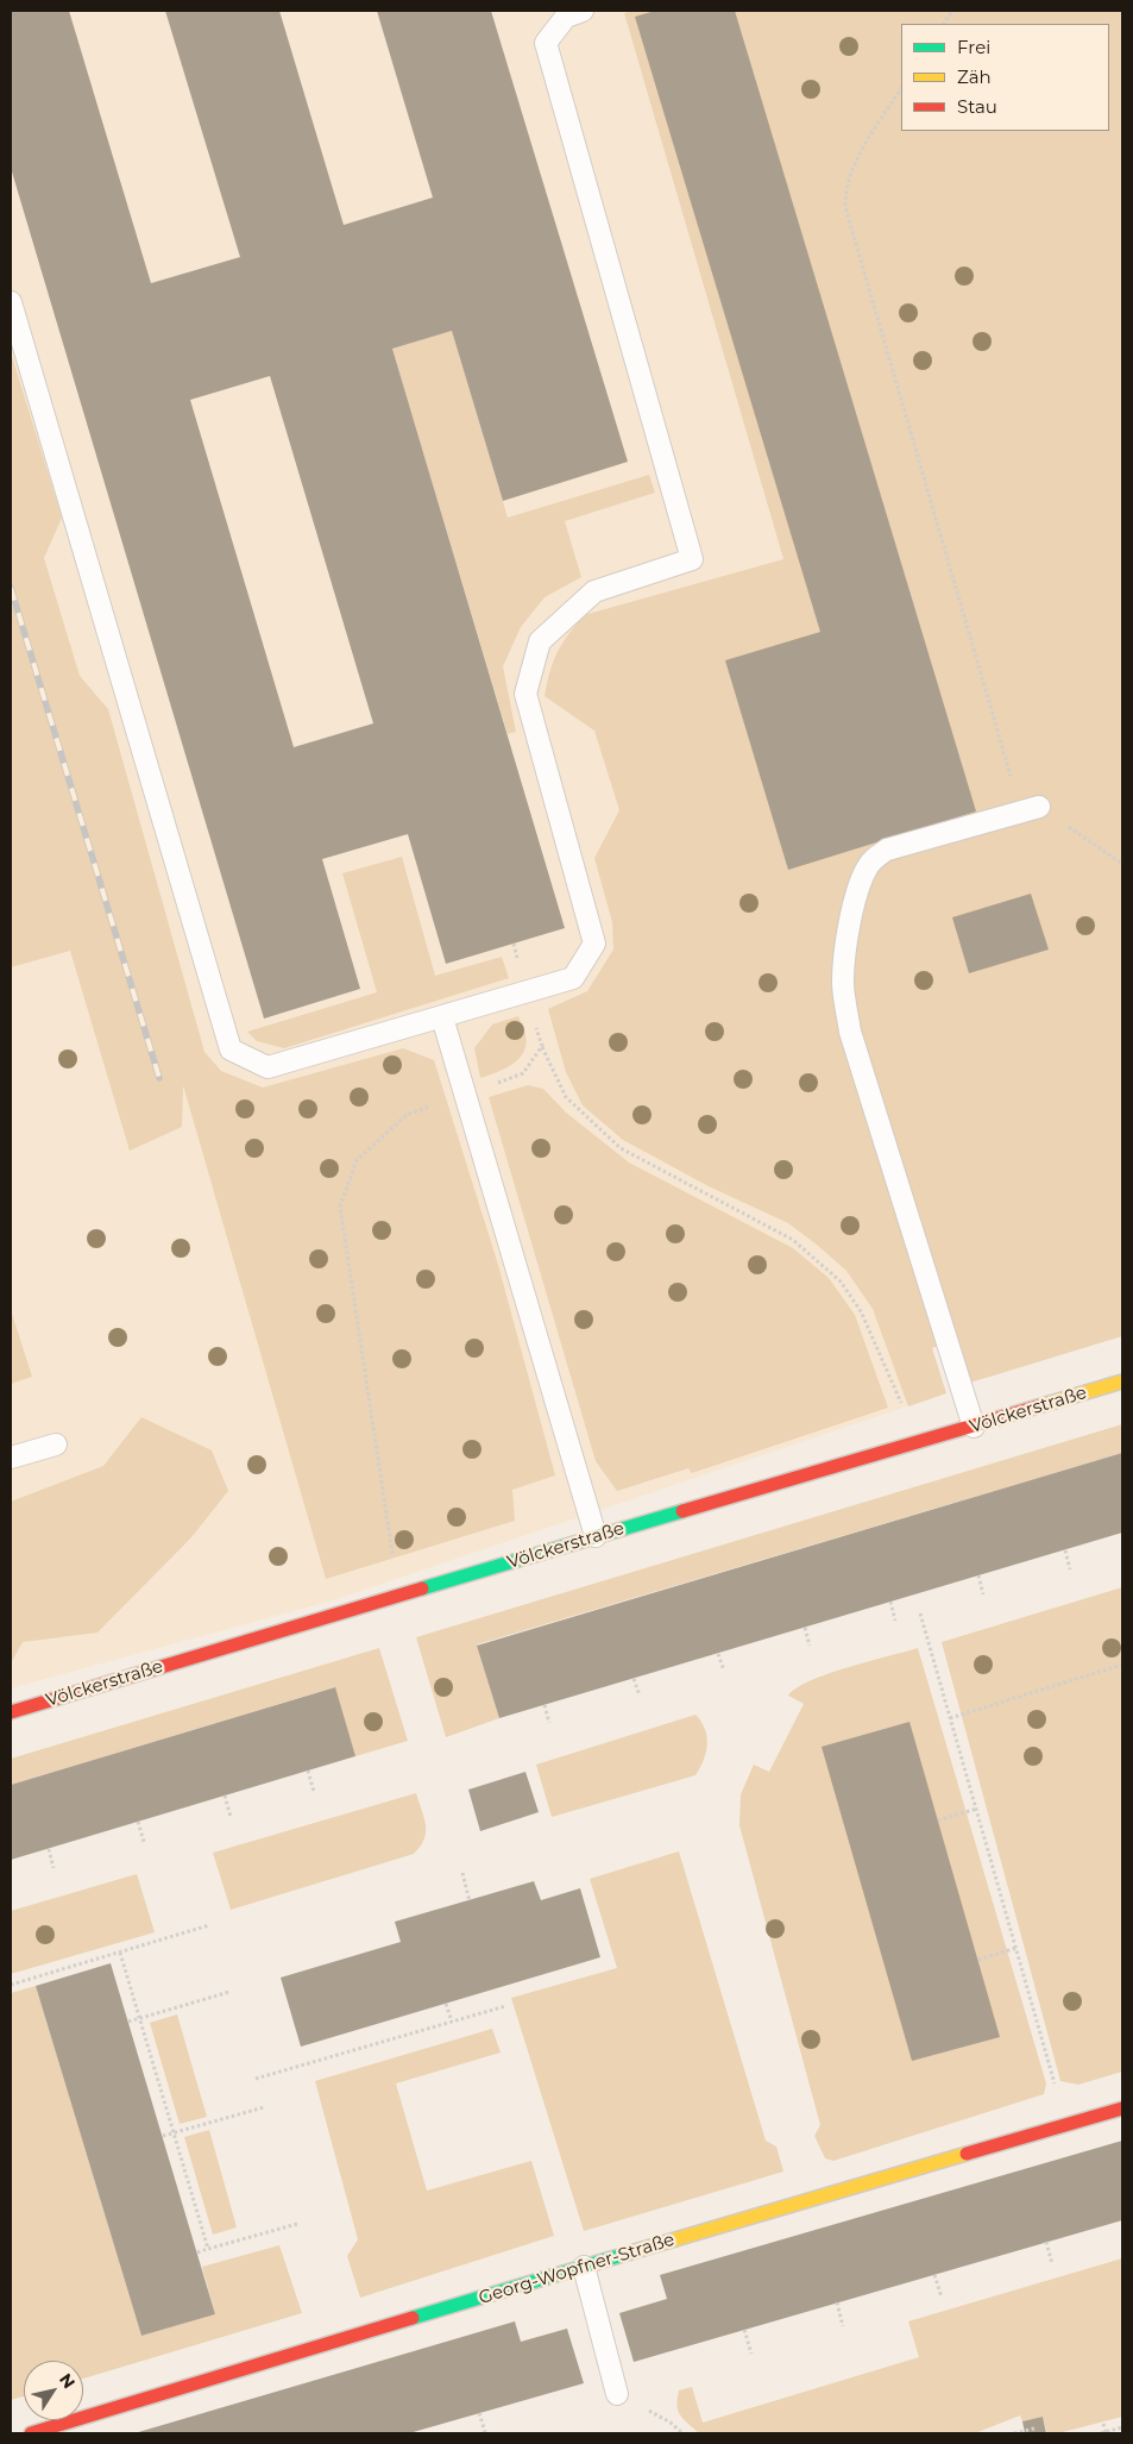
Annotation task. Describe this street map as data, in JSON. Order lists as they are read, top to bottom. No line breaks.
{"streets":{"street":["Völckerstraße","Georg-Wopfner-Straße"]},"legend":["Frei","Zäh","Stau"],"north":"top right"}
